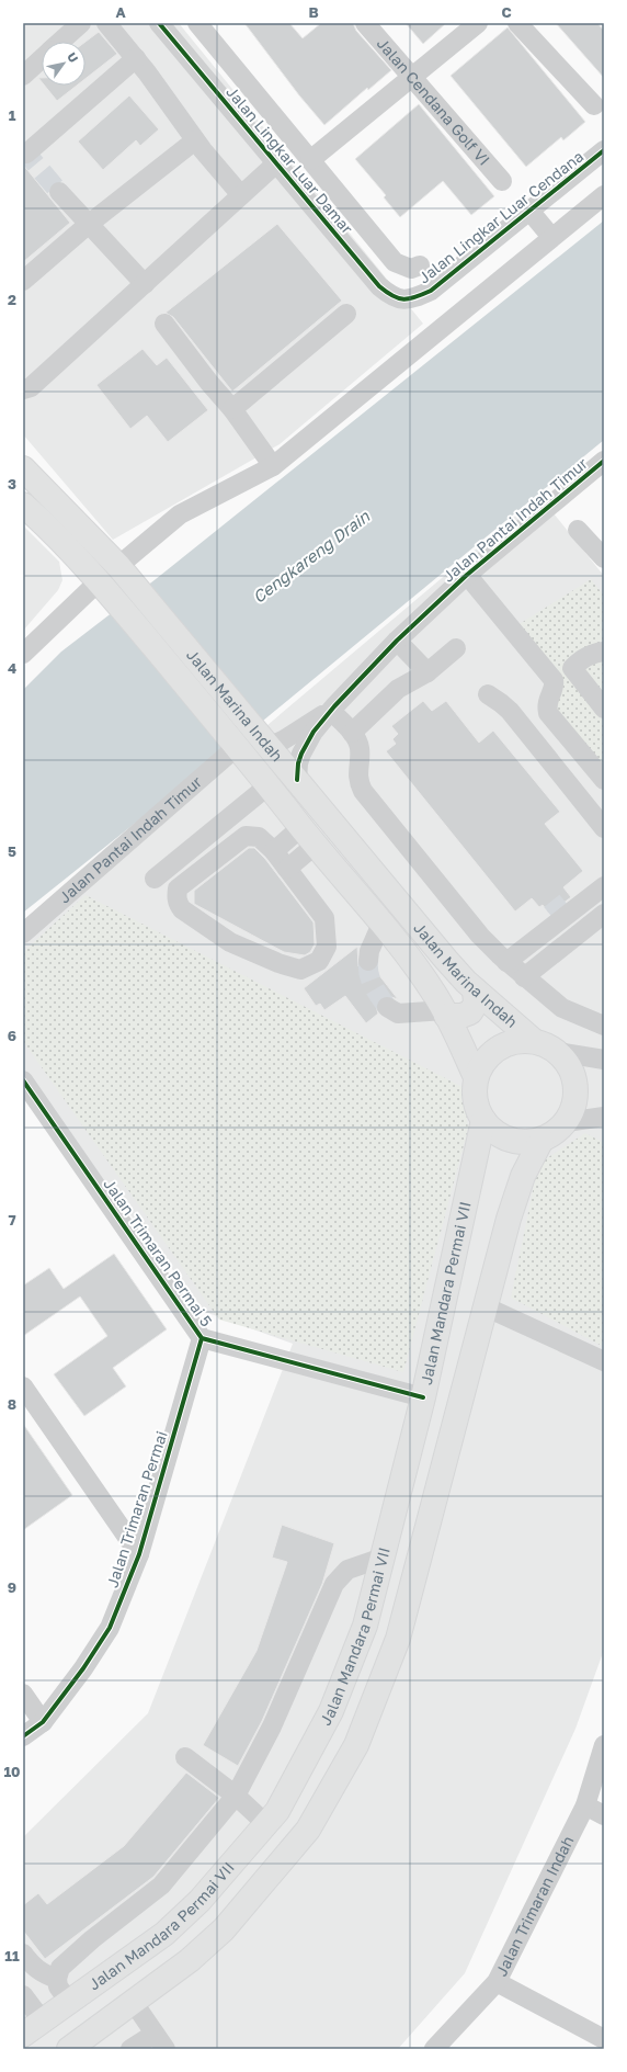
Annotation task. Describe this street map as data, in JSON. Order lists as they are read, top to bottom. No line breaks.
{"streets":{"main road":["Jalan Marina Indah","Jalan Mandara Permai VII"],"street":["Jalan Cendana Golf VI","Jalan Lingkar Luar Damar","Jalan Lingkar Luar Cendana","Jalan Pantai Indah Timur","Jalan Trimaran Permai 5","Jalan Trimaran Permai","Jalan Trimaran Indah"]},"crossings":[["Jalan Lingkar Luar Damar","Jalan Lingkar Luar Cendana"],["Jalan Pantai Indah Timur","Jalan Marina Indah"],["Jalan Marina Indah","Jalan Mandara Permai VII"],["Jalan Trimaran Permai 5","Jalan Mandara Permai VII"],["Jalan Trimaran Permai 5","Jalan Trimaran Permai"]],"water":["Cengkareng Drain"],"north":"top right","grid":{"columns":["A","B","C"],"rows":["1","2","3","4","5","6","7","8","9","10","11"]}}
